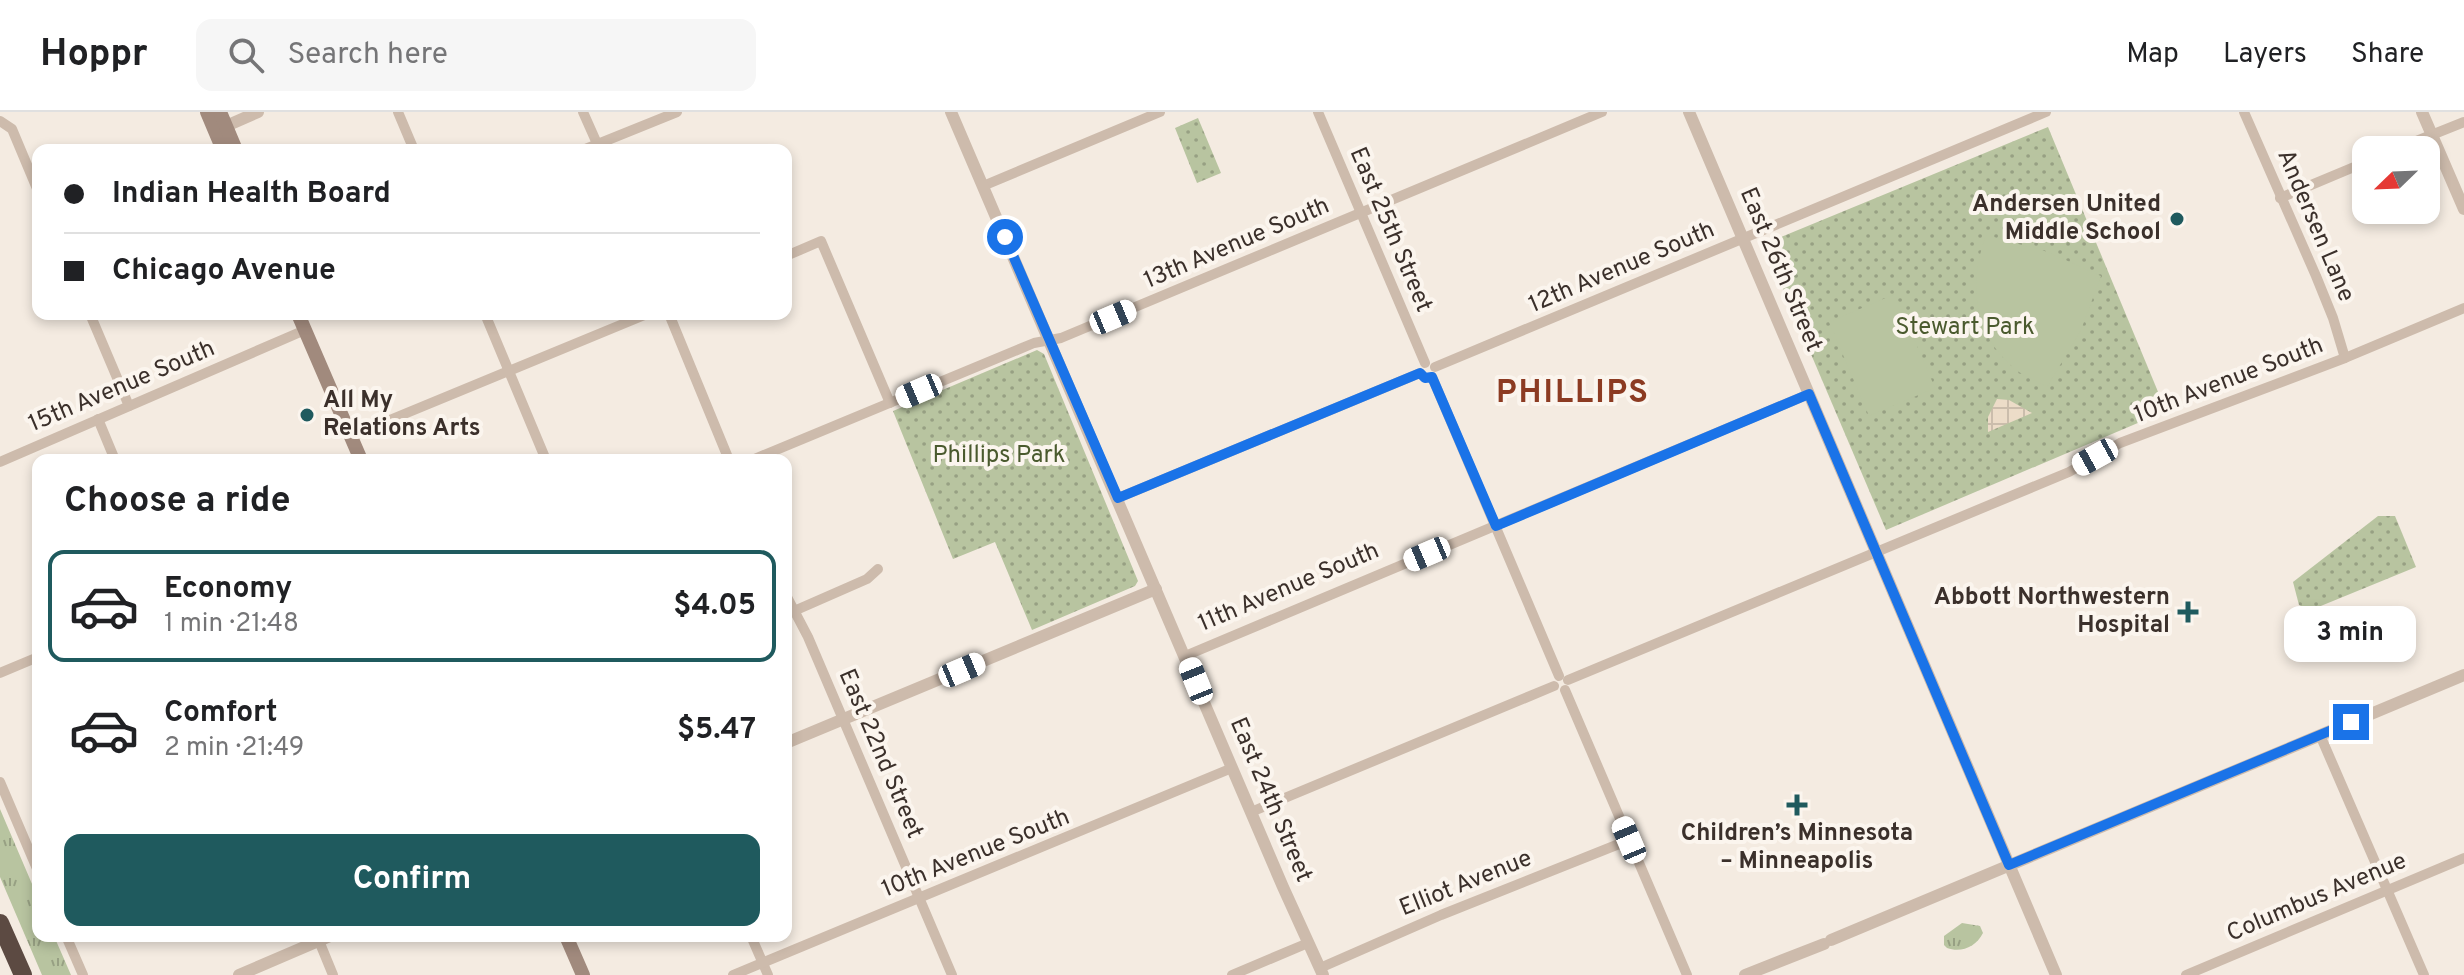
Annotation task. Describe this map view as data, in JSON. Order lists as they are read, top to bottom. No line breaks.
{"streets":{"street":["Andersen Lane","East 25th Street","13th Avenue South","12th Avenue South","East 26th Street","10th Avenue South","15th Avenue South","11th Avenue South","East 22nd Street","East 24th Street","Elliot Avenue","Columbus Avenue"]},"crossings":[["Andersen Lane","10th Avenue South"],["East 25th Street","13th Avenue South"],["East 25th Street","12th Avenue South"],["East 25th Street","10th Avenue South"],["East 25th Street","11th Avenue South"],["East 25th Street","Elliot Avenue"],["13th Avenue South","East 24th Street"],["12th Avenue South","East 26th Street"],["12th Avenue South","East 24th Street"],["East 26th Street","10th Avenue South"],["East 26th Street","11th Avenue South"],["10th Avenue South","East 22nd Street"],["10th Avenue South","East 24th Street"],["11th Avenue South","East 24th Street"],["East 24th Street","Elliot Avenue"]],"districts":["PHILLIPS"],"parks":["Stewart Park","Phillips Park"],"places":{"other":["Andersen United Middle School","All My Relations Arts"],"health":["Abbott Northwestern Hospital","Children’s Minnesota – Minneapolis"]},"north":"bottom left","page":{"header":"Hoppr","search":"Search here","nav":["Map","Layers","Share"],"banner":["Indian Health Board","Chicago Avenue"],"heading":"Choose a ride","list":[{"name":"Economy","note":"1 min · 21:48","value":"$4.05"},{"name":"Comfort","note":"2 min · 21:49","value":"$5.47"}],"bubble":"3 min","buttons":"Confirm"}}
